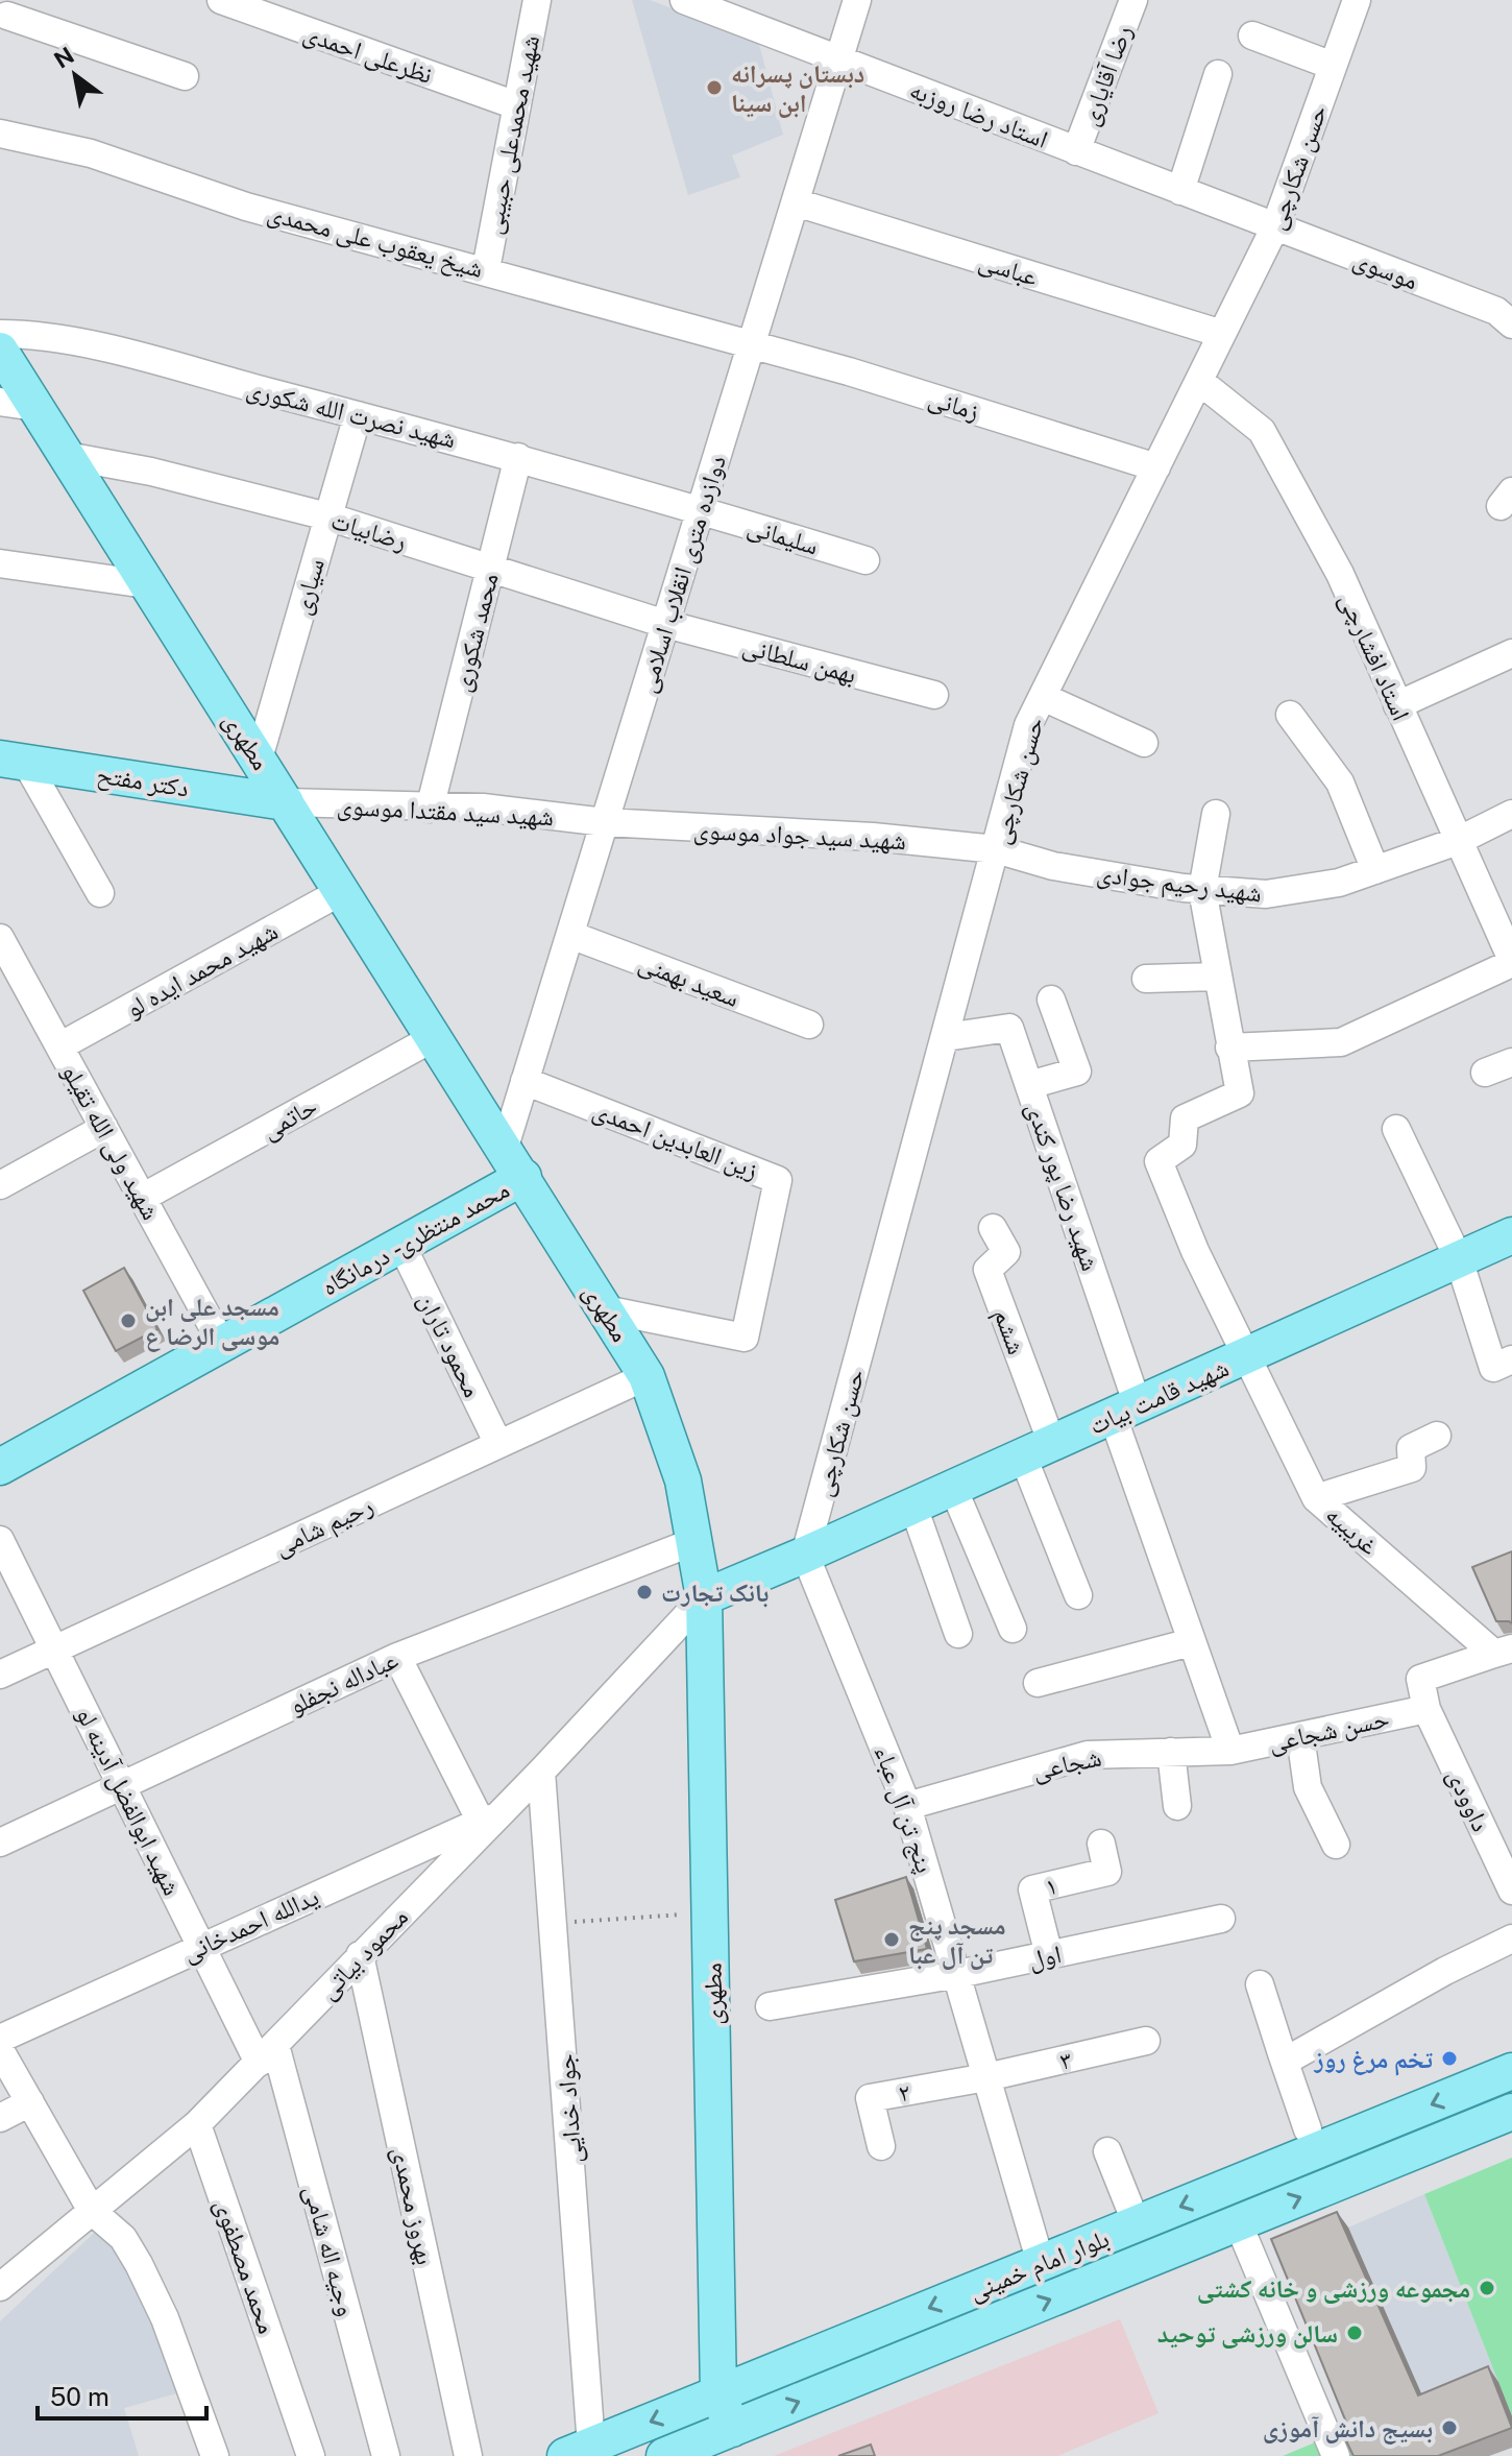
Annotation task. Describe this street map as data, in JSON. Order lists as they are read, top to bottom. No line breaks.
{"streets":{"main road":["مطهری","دکتر مفتح","محمد منتظری- درمانگاه","شهید قامت بیات","بلوار امام خمینی"],"street":["نظرعلی احمدی","رضا آقایاری","استاد رضا روزبه","شهید محمدعلی حبیبی","حسن شکارچی","شیخ یعقوب علی محمدی","عباسی","موسوی","زمانی","شهید نصرت الله شکوری","رضابیات","سلیمانی","دوازده متری انقلاب اسلامی","سیاری","محمد شکوری","استاد افشارچی","بهمن سلطانی","شهید سید مقتدا موسوی","شهید سید جواد موسوی","شهید رحیم جوادی","شهید محمد ایده لو","سعید بهمنی","حاتمی","زین العابدین احمدی","شهید ولی الله تقیلو","شهید رضا پور کندی","ششم","محمود تاران","رحیم شامی","غریبیه","عباداله نجفلو","حسن شجاعی","شجاعی","داوودی","شهید ابوالفضل آدینه لو","پنج تن آل عباء","۱","یدالله احمدخانی","محمود بیاتی","اول","۳","۲","جواد خدایی","بهروز محمدی","وجیه اله شامی","محمد مصطفوی"]},"crossings":[["نظرعلی احمدی","شهید محمدعلی حبیبی"],["رضا آقایاری","استاد رضا روزبه"],["استاد رضا روزبه","حسن شکارچی"],["استاد رضا روزبه","موسوی"],["استاد رضا روزبه","دوازده متری انقلاب اسلامی"],["شهید محمدعلی حبیبی","شیخ یعقوب علی محمدی"],["حسن شکارچی","عباسی"],["حسن شکارچی","موسوی"],["حسن شکارچی","زمانی"],["حسن شکارچی","استاد افشارچی"],["حسن شکارچی","شهید سید جواد موسوی"],["حسن شکارچی","شهید رحیم جوادی"],["حسن شکارچی","شهید رضا پور کندی"],["حسن شکارچی","شهید قامت بیات"],["حسن شکارچی","پنج تن آل عباء"],["شیخ یعقوب علی محمدی","زمانی"],["شیخ یعقوب علی محمدی","دوازده متری انقلاب اسلامی"],["عباسی","دوازده متری انقلاب اسلامی"],["زمانی","دوازده متری انقلاب اسلامی"],["شهید نصرت الله شکوری","سلیمانی"],["شهید نصرت الله شکوری","دوازده متری انقلاب اسلامی"],["شهید نصرت الله شکوری","سیاری"],["شهید نصرت الله شکوری","محمد شکوری"],["رضابیات","دوازده متری انقلاب اسلامی"],["رضابیات","سیاری"],["رضابیات","محمد شکوری"],["رضابیات","بهمن سلطانی"],["رضابیات","مطهری"],["سلیمانی","دوازده متری انقلاب اسلامی"],["دوازده متری انقلاب اسلامی","بهمن سلطانی"],["دوازده متری انقلاب اسلامی","مطهری"],["دوازده متری انقلاب اسلامی","شهید سید مقتدا موسوی"],["دوازده متری انقلاب اسلامی","شهید سید جواد موسوی"],["دوازده متری انقلاب اسلامی","سعید بهمنی"],["دوازده متری انقلاب اسلامی","زین العابدین احمدی"],["سیاری","مطهری"],["محمد شکوری","شهید سید مقتدا موسوی"],["استاد افشارچی","شهید رحیم جوادی"],["مطهری","دکتر مفتح"],["مطهری","شهید سید مقتدا موسوی"],["مطهری","شهید محمد ایده لو"],["مطهری","حاتمی"],["مطهری","زین العابدین احمدی"],["مطهری","محمد منتظری- درمانگاه"],["مطهری","شهید قامت بیات"],["مطهری","رحیم شامی"],["مطهری","عباداله نجفلو"],["مطهری","محمود بیاتی"],["مطهری","بلوار امام خمینی"],["دکتر مفتح","شهید سید مقتدا موسوی"],["شهید سید مقتدا موسوی","شهید سید جواد موسوی"],["شهید سید جواد موسوی","شهید رحیم جوادی"],["شهید محمد ایده لو","شهید ولی الله تقیلو"],["حاتمی","شهید ولی الله تقیلو"],["شهید ولی الله تقیلو","محمد منتظری- درمانگاه"],["شهید رضا پور کندی","شهید قامت بیات"],["شهید رضا پور کندی","حسن شجاعی"],["شهید رضا پور کندی","شجاعی"],["محمد منتظری- درمانگاه","محمود تاران"],["ششم","شهید قامت بیات"],["محمود تاران","رحیم شامی"],["شهید قامت بیات","غریبیه"],["شهید قامت بیات","پنج تن آل عباء"],["شهید قامت بیات","محمود بیاتی"],["رحیم شامی","شهید ابوالفضل آدینه لو"],["عباداله نجفلو","شهید ابوالفضل آدینه لو"],["حسن شجاعی","شجاعی"],["حسن شجاعی","داوودی"],["شجاعی","پنج تن آل عباء"],["شهید ابوالفضل آدینه لو","یدالله احمدخانی"],["شهید ابوالفضل آدینه لو","محمود بیاتی"],["شهید ابوالفضل آدینه لو","وجیه اله شامی"],["پنج تن آل عباء","اول"],["پنج تن آل عباء","۳"],["پنج تن آل عباء","۲"],["پنج تن آل عباء","بلوار امام خمینی"],["۱","اول"],["یدالله احمدخانی","محمود بیاتی"],["محمود بیاتی","جواد خدایی"],["محمود بیاتی","بهروز محمدی"],["محمود بیاتی","وجیه اله شامی"],["محمود بیاتی","محمد مصطفوی"],["۳","۲"],["جواد خدایی","بلوار امام خمینی"]],"places":["دبستان پسرانه ابن سینا","مسجد علی ابن موسی الرضا ع","بانک تجارت","مسجد پنج تن آل عبا","تخم مرغ روز","مجموعه ورزشی و خانه کشتی","سالن ورزشی توحید","بسیج دانش آموزی"],"scale_bar":"50 m","north":"top left"}
